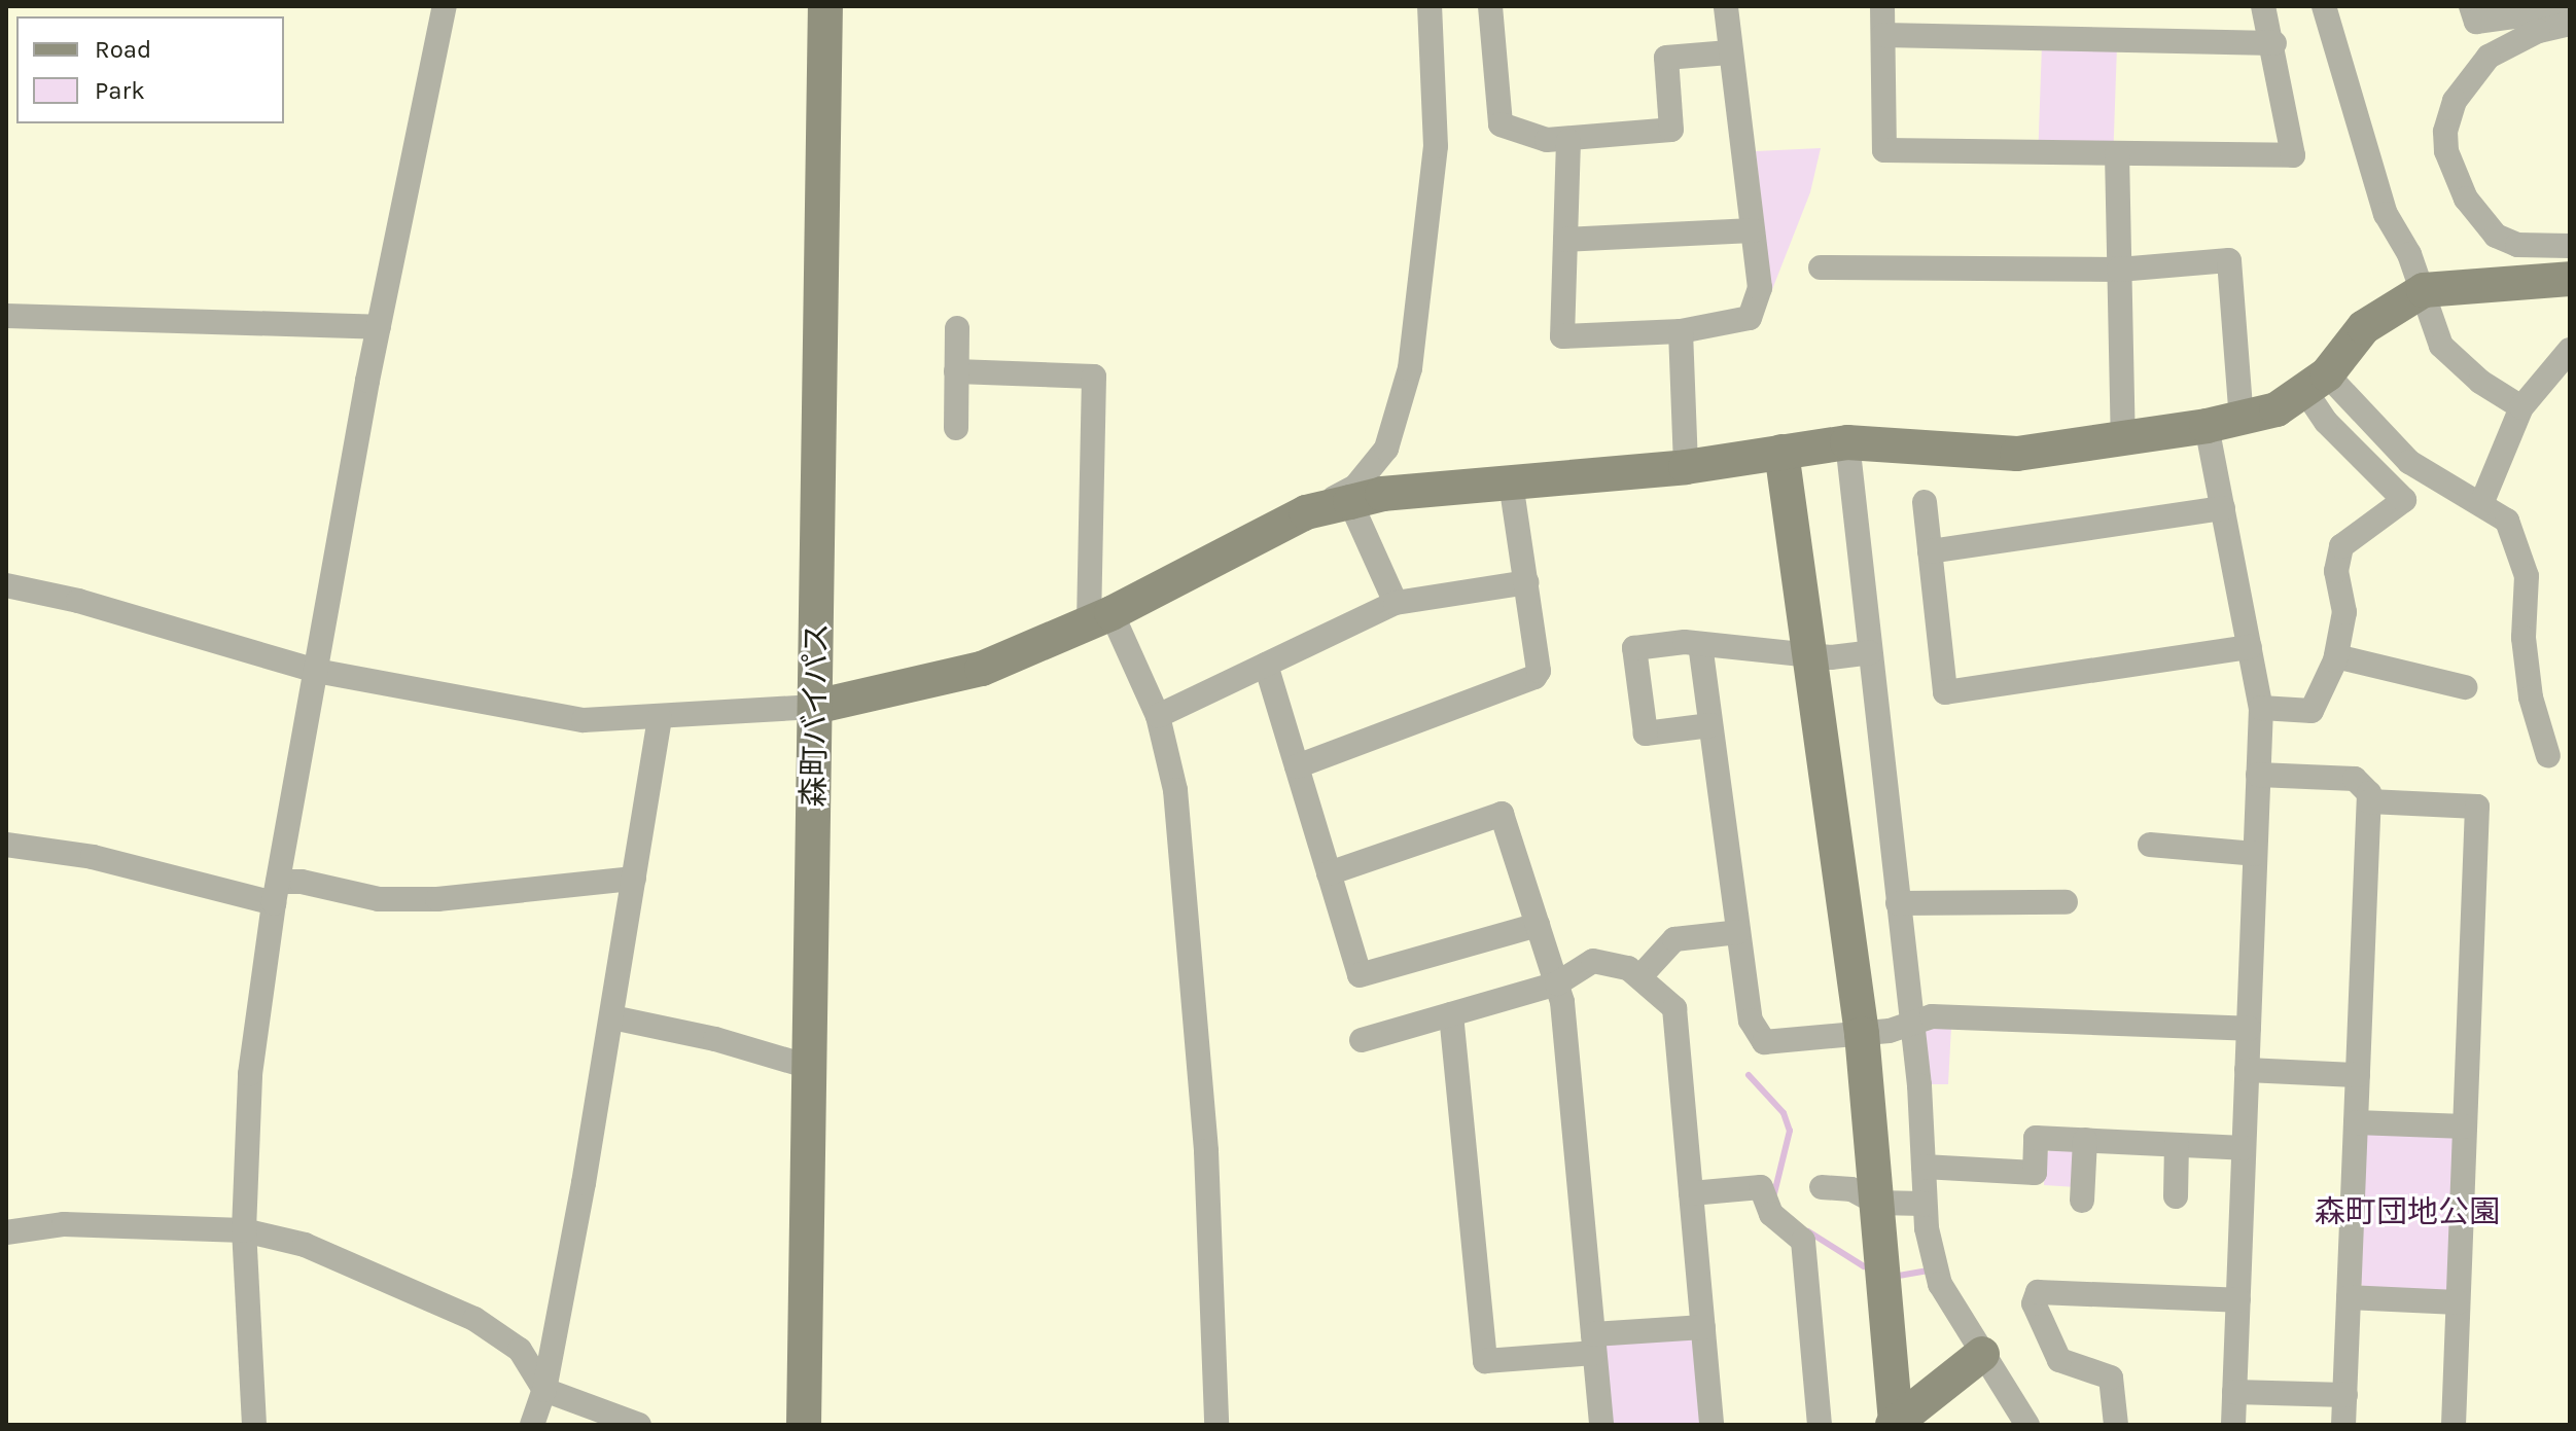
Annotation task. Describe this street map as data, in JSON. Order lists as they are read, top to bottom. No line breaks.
{"streets":{"street":["森町バイパス"]},"parks":["森町団地公園"],"legend":["Road","Park"]}
